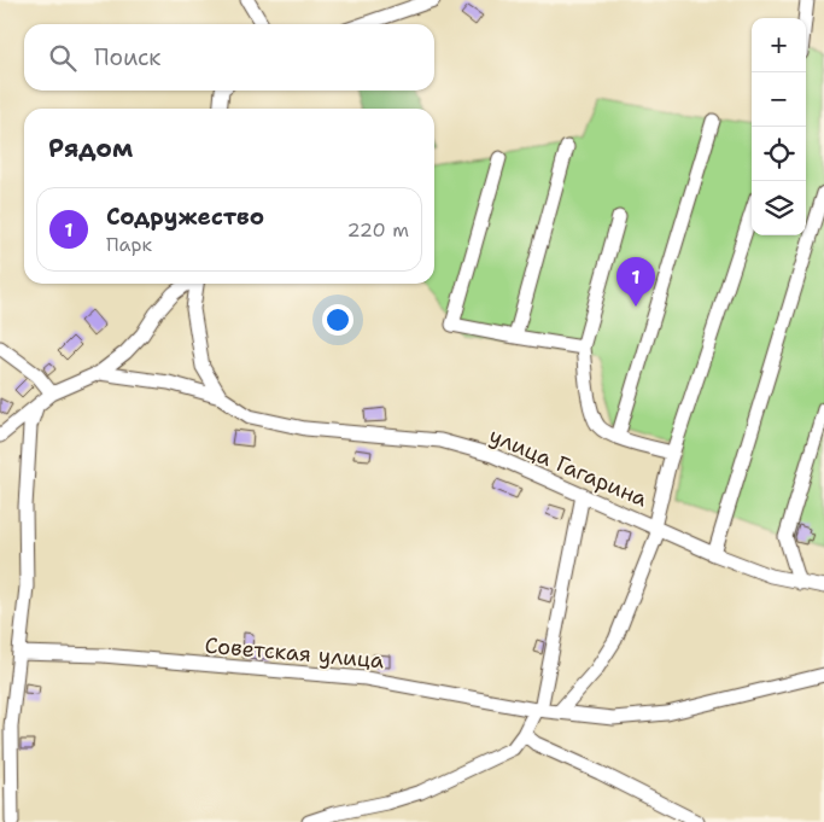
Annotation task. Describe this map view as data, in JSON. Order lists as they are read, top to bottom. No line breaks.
{"streets":{"street":["улица Гагарина","Советская улица"]},"page":{"map_buttons":["+","−"],"search":"Поиск","heading":"Рядом","list":[{"mark":"1","name":"Содружество","note":"Парк","value":"220 m"}],"pins":"1"}}
